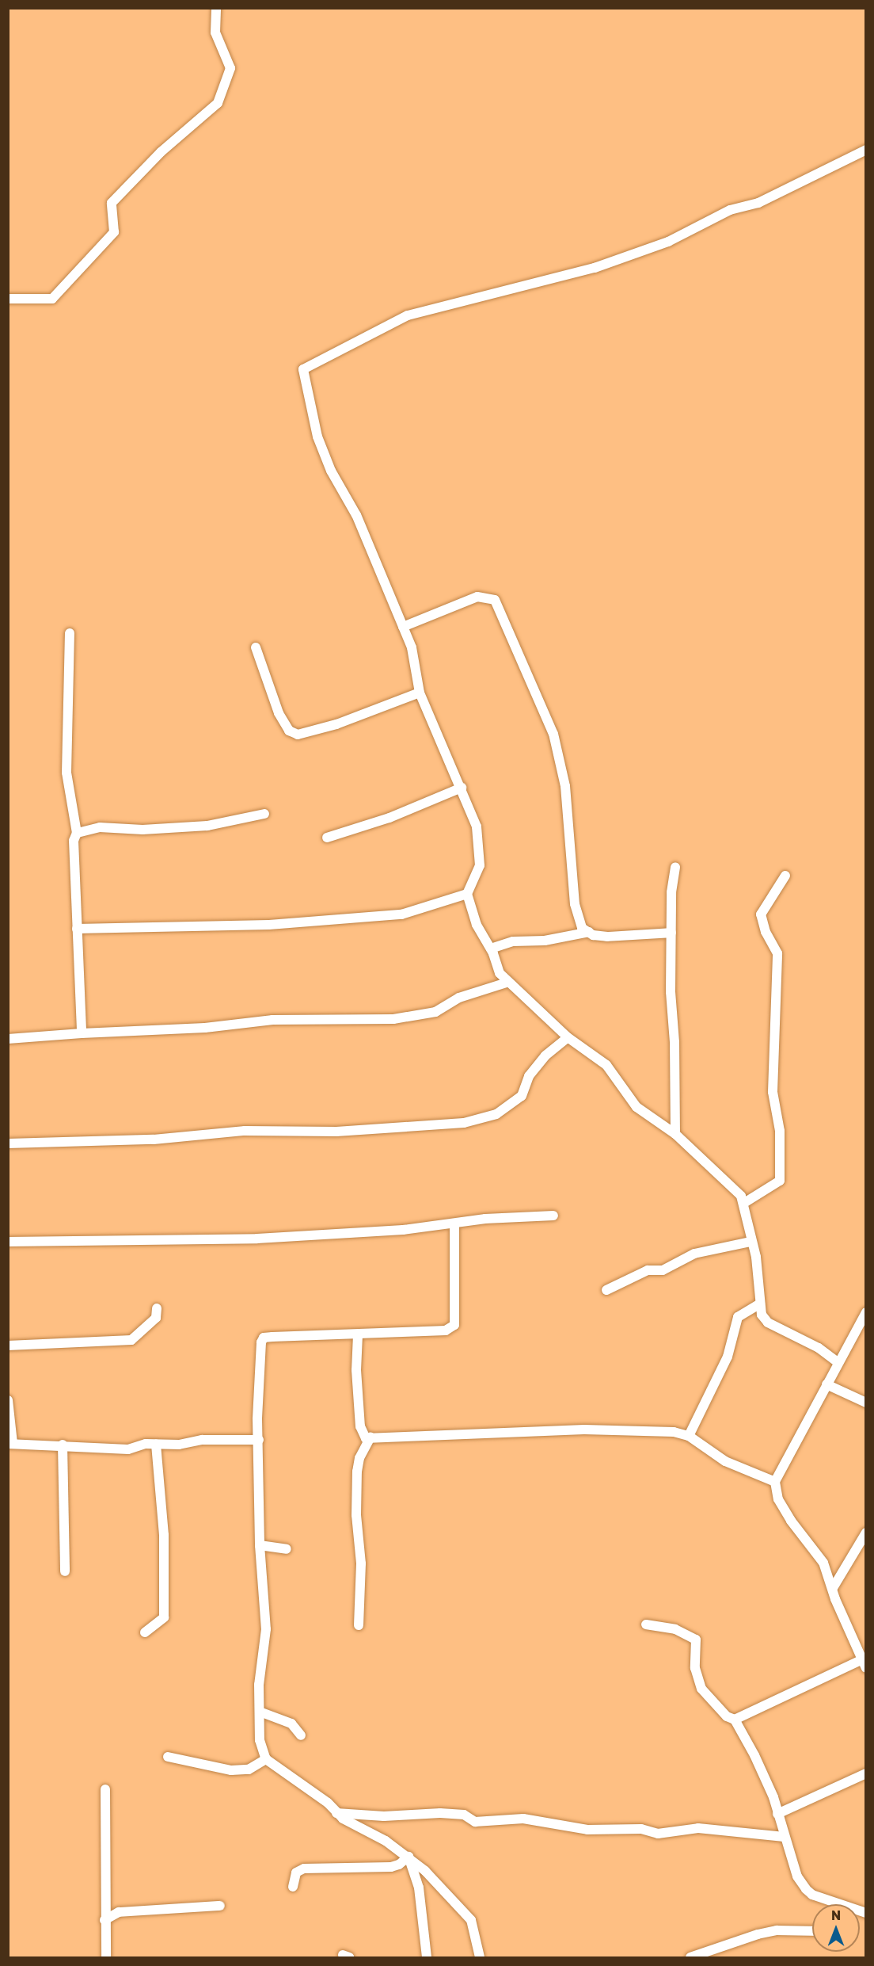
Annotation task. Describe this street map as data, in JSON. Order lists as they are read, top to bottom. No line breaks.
{"north":"top"}
